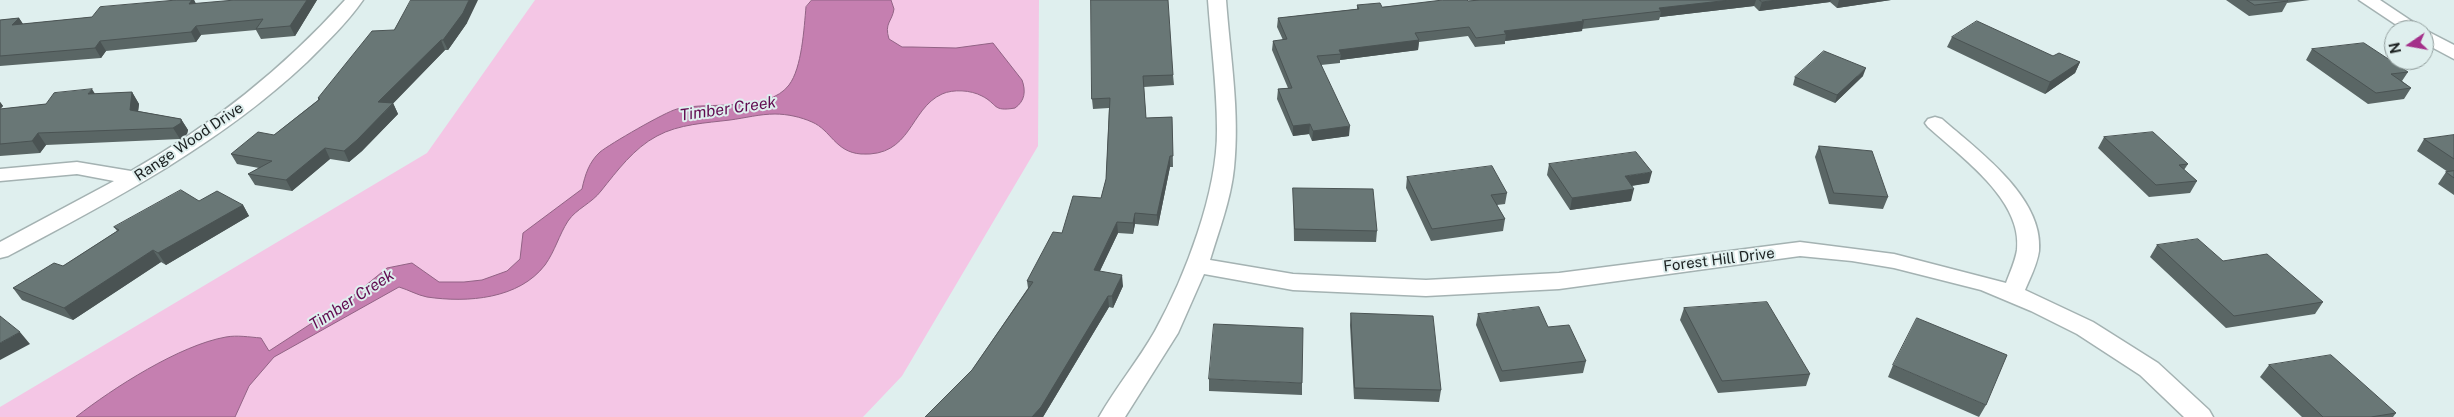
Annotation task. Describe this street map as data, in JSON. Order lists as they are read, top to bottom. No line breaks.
{"streets":{"street":["Range Wood Drive","Forest Hill Drive"]},"water":["Timber Creek"],"north":"left"}
